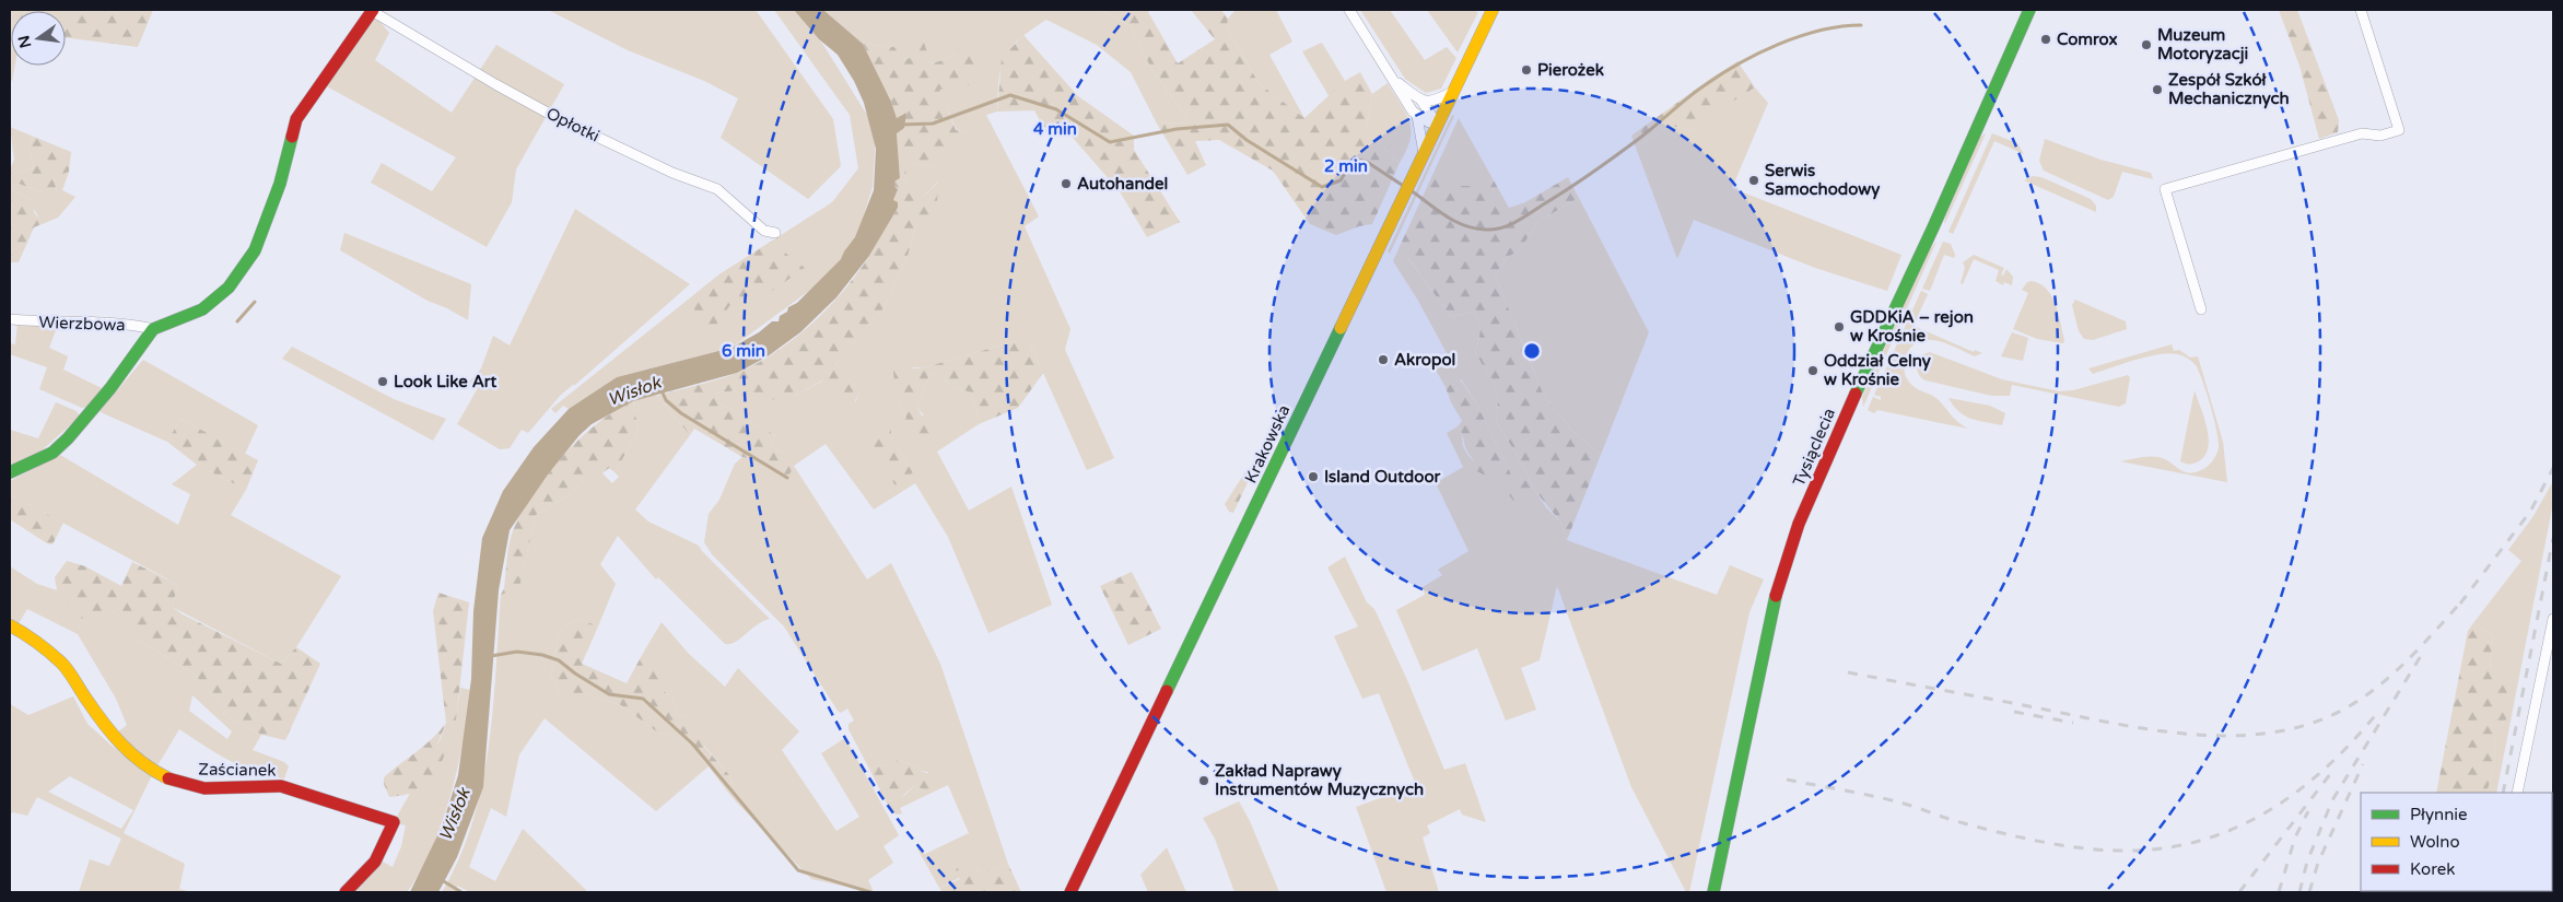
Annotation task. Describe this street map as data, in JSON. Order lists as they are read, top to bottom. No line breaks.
{"streets":{"street":["Opłotki","Wierzbowa","Krakowska","Tysiąclecia","Zaścianek"]},"water":["Wisłok"],"places":["Comrox","Muzeum Motoryzacji","Pierożek","Zespół Szkół Mechanicznych","Serwis Samochodowy","Autohandel","GDDKiA – rejon w Krośnie","Akropol","Oddział Celny w Krośnie","Look Like Art","Island Outdoor","Zakład Naprawy Instrumentów Muzycznych"],"legend":["Płynnie","Wolno","Korek"],"north":"left","rings":["4 min","2 min","6 min"]}
